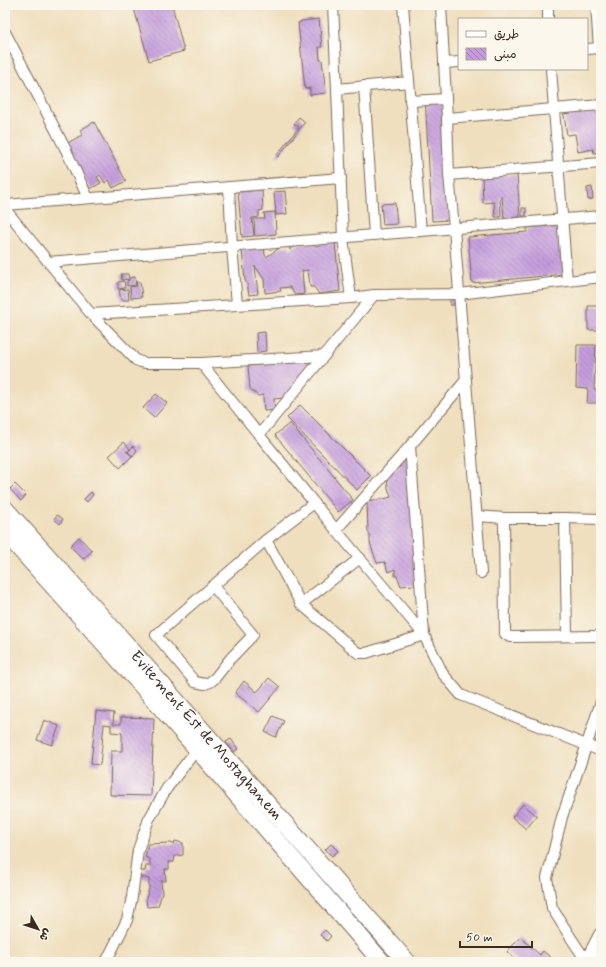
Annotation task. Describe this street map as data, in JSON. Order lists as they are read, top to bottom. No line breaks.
{"streets":{"highway":["Evitement Est de Mostaghanem"]},"legend":["طريق","مبنى"],"scale_bar":"50 m","north":"bottom right"}
